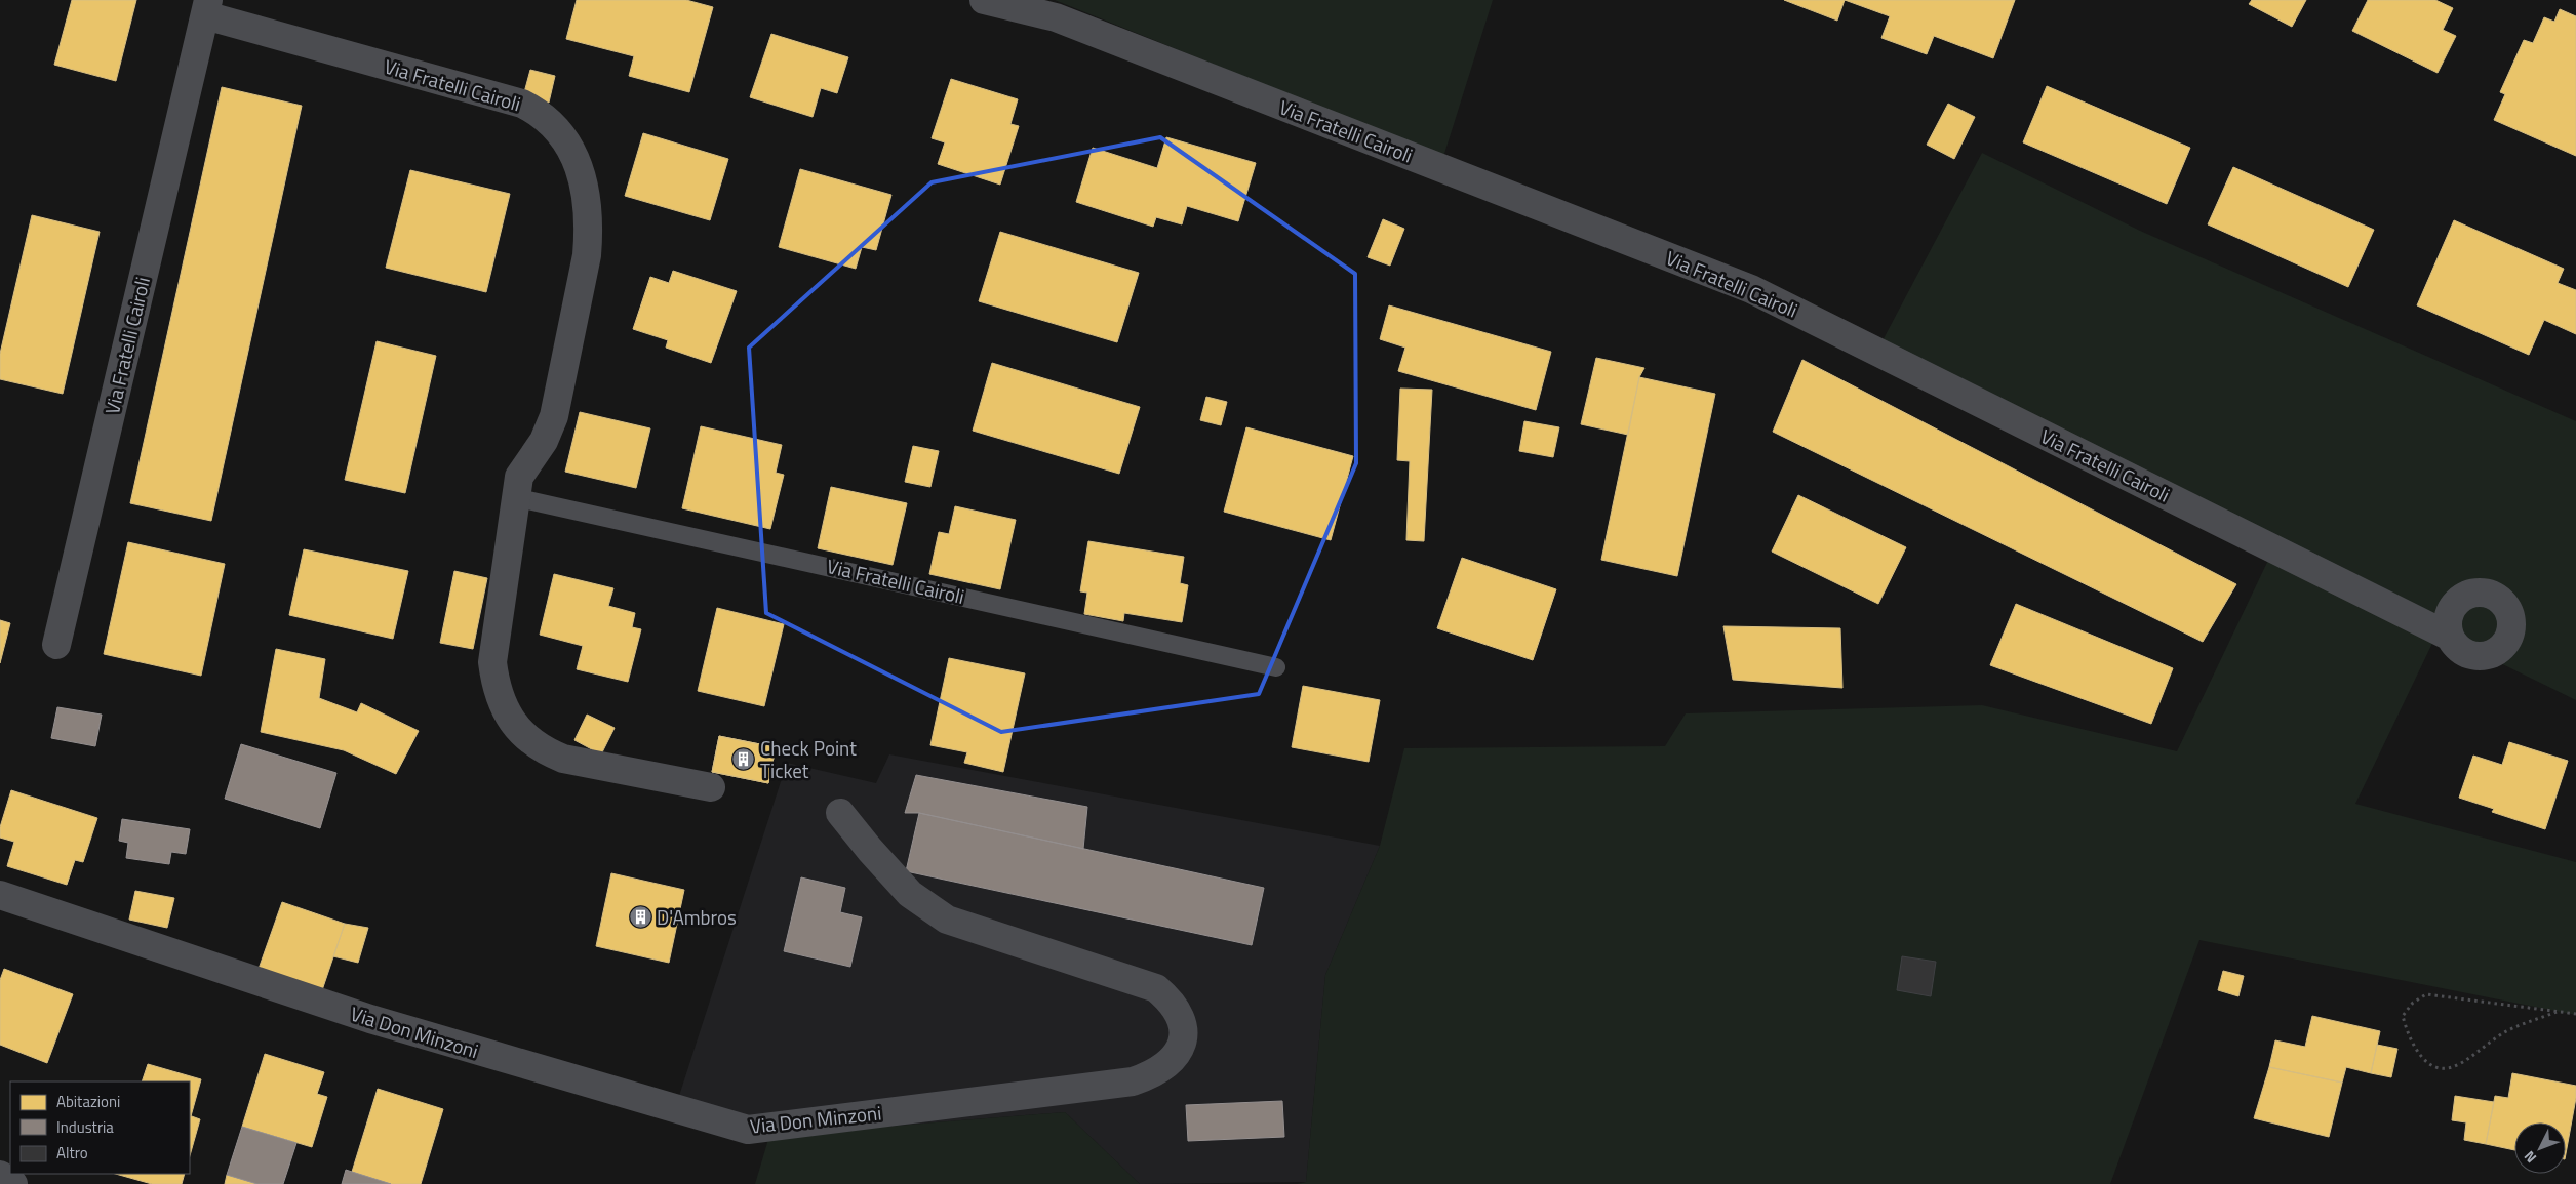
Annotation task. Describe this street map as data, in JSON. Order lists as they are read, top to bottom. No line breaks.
{"streets":{"street":["Via Fratelli Cairoli","Via Don Minzoni"]},"places":{"building":["Check Point Ticket","D'Ambros"]},"legend":["Abitazioni","Industria","Altro"],"north":"bottom left"}
